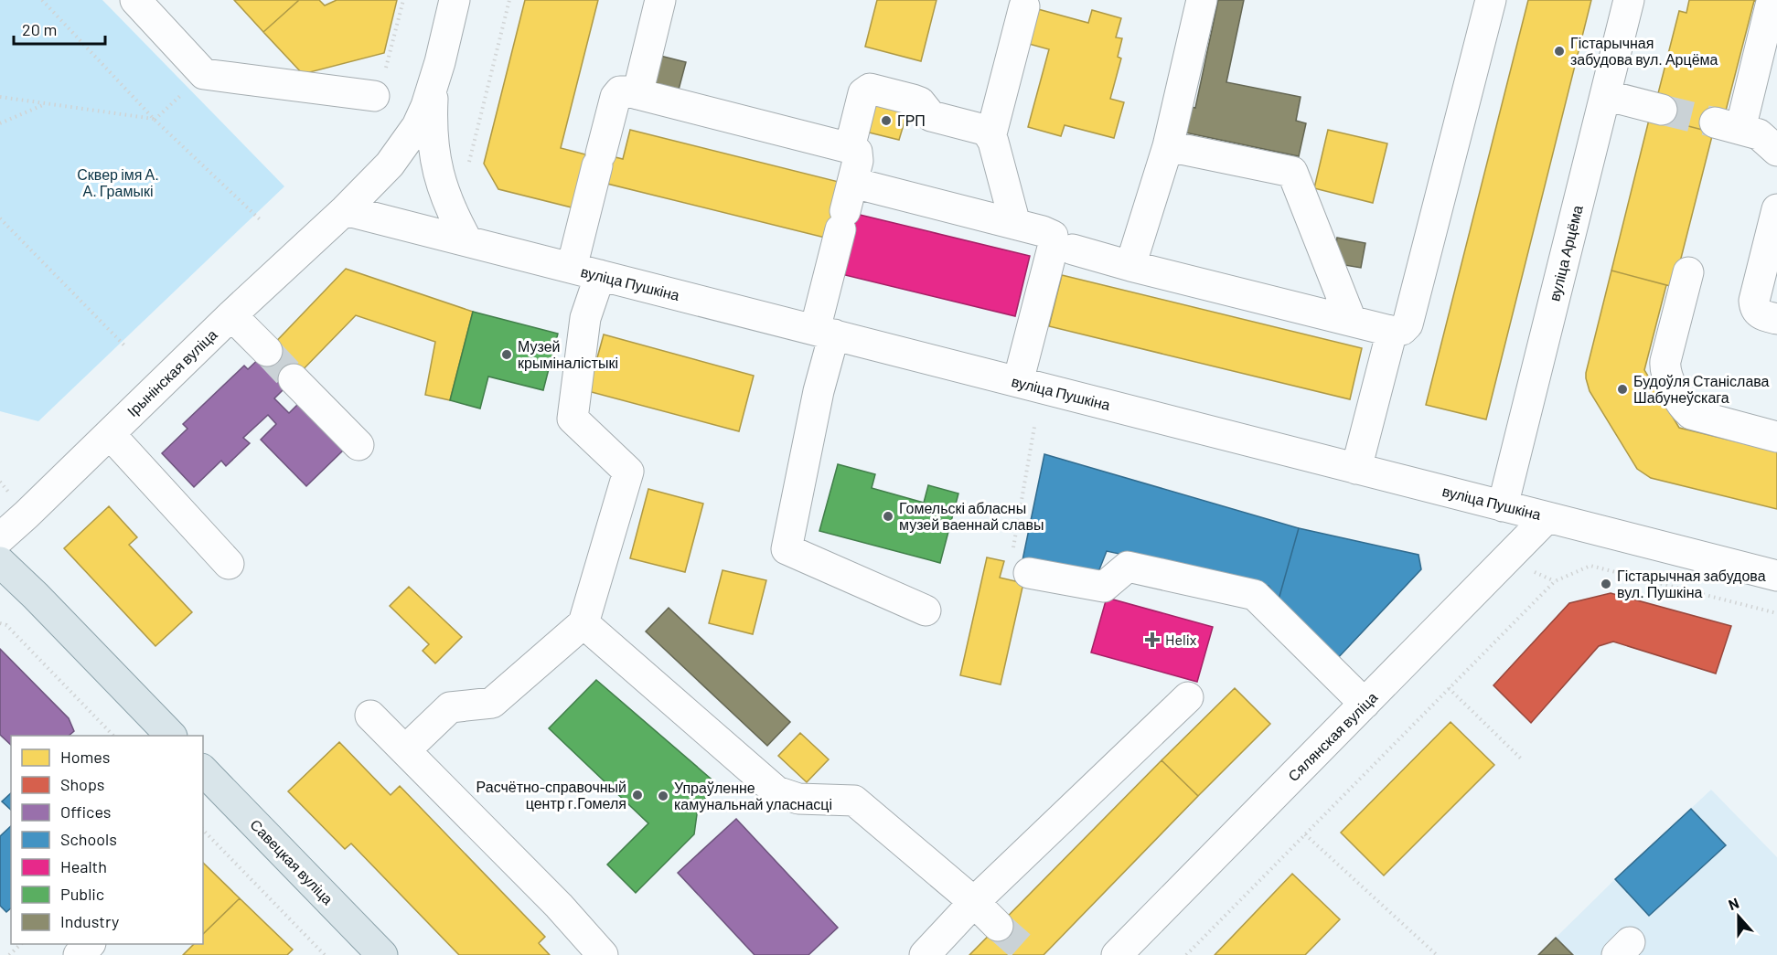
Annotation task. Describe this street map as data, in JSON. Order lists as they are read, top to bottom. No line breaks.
{"streets":{"main road":["Савецкая вуліца"],"street":["вуліца Арцёма","вуліца Пушкіна","Ірынінская вуліца","Сялянская вуліца"]},"crossings":[["вуліца Арцёма","вуліца Пушкіна"],["вуліца Пушкіна","Ірынінская вуліца"],["вуліца Пушкіна","Сялянская вуліца"]],"parks":["Сквер імя А. А. Грамыкі"],"places":{"other":["Гістарычная забудова вул. Арцёма","ГРП","Музей крыміналістыкі","Будоўля Станіслава Шабунеўскага","Гомельскі абласны музей ваеннай славы","Гістарычная забудова вул. Пушкіна","Расчётно-справочный центр г.Гомеля","Упраўленне камунальнай уласнасці"],"health":["Helix"]},"legend":["Homes","Shops","Offices","Schools","Health","Public","Industry"],"scale_bar":"20 m","north":"top"}
